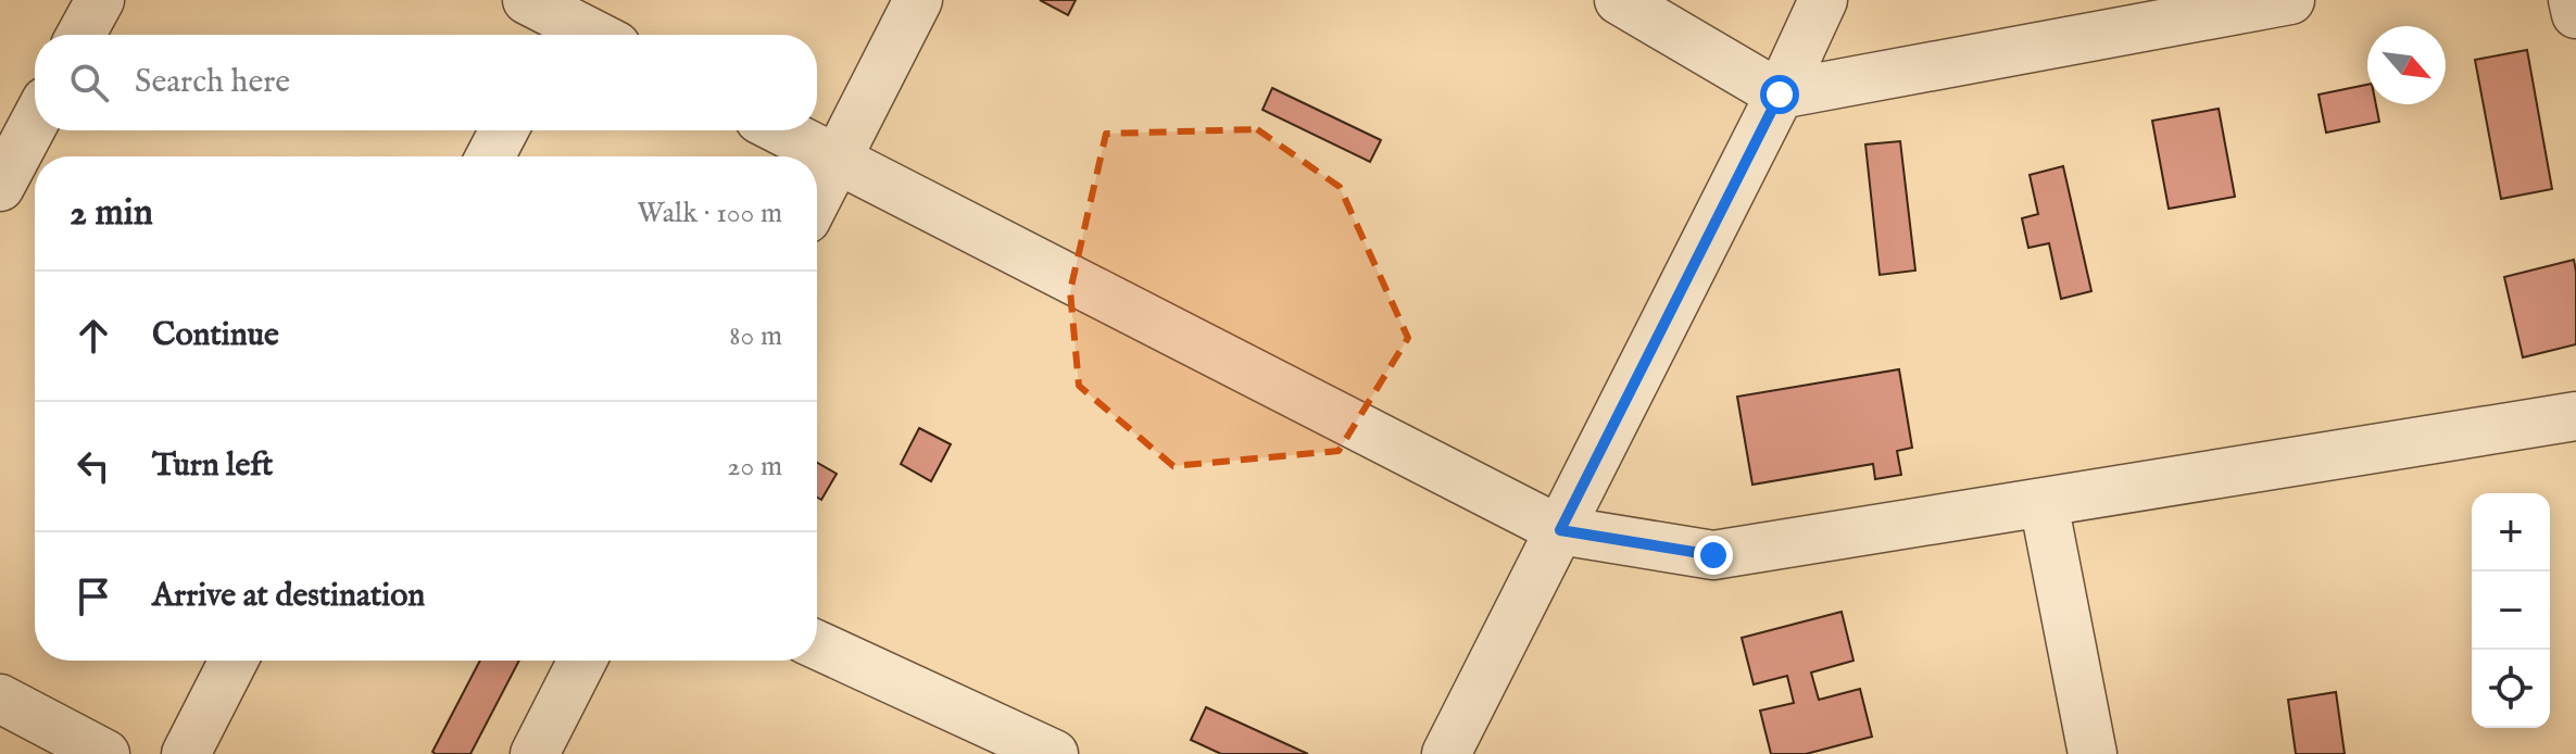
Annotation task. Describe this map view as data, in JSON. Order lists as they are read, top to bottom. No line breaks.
{"north":"bottom right","page":{"search":"Search here","heading":["2 min","Walk · 100 m"],"list":[["Continue","80 m"],["Turn left","20 m"],"Arrive at destination"],"map_buttons":["+","−"]}}
